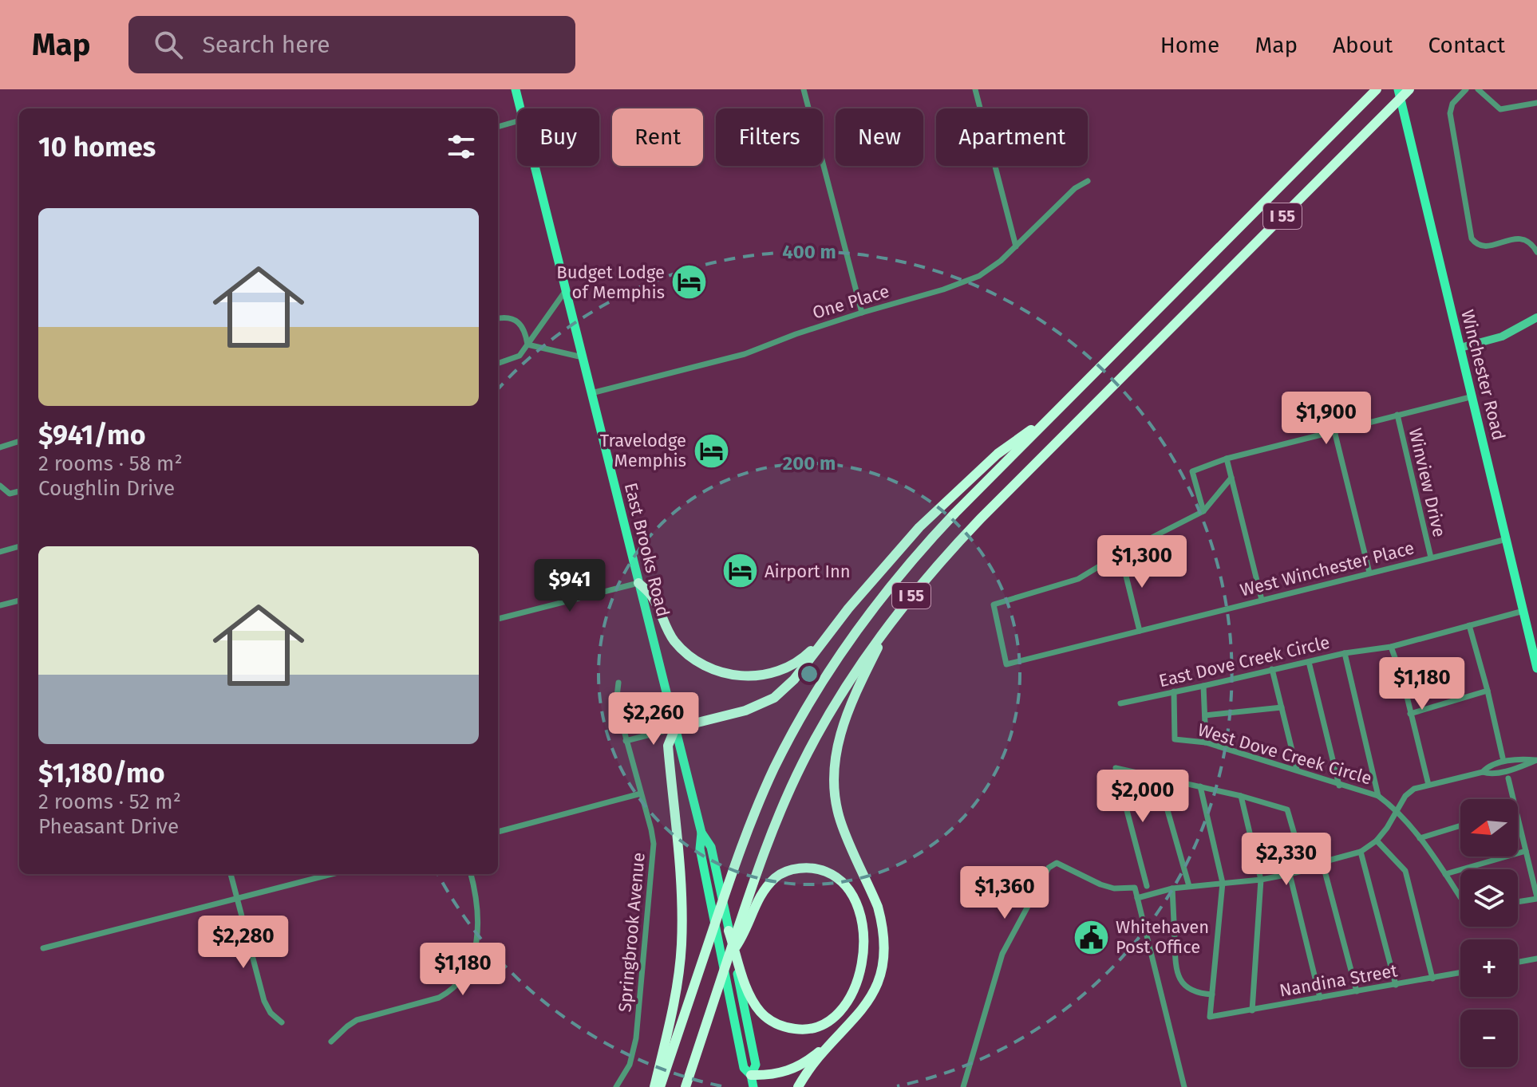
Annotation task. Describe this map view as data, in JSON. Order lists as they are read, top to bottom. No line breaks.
{"streets":{"highway":["I 55"],"main road":["Winchester Road","East Brooks Road"],"street":["One Place","Winview Drive","West Winchester Place","East Dove Creek Circle","West Dove Creek Circle","Springbrook Avenue","Nandina Street"]},"crossings":[["One Place","East Brooks Road"],["Winchester Road","West Winchester Place"],["Winchester Road","East Dove Creek Circle"],["Winview Drive","West Winchester Place"],["East Dove Creek Circle","West Dove Creek Circle"]],"places":{"hotel":["Budget Lodge of Memphis","Travelodge Memphis","Airport Inn"],"public building":["Whitehaven Post Office"]},"north":"left","page":{"header":"Map","search":"Search here","nav":["Home","Map","About","Contact"],"chip":["Buy","Rent","Filters","New","Apartment"],"heading":"10 homes","list":[{"name":"$941/mo","note":"2 rooms · 58 m² · Coughlin Drive"},{"name":"$1,180/mo","note":"2 rooms · 52 m² · Pheasant Drive"}],"price":["$1,900","$1,300","$941","$1,180","$2,260","$2,000","$2,330","$1,360","$2,280","$1,180"],"map_buttons":["+","−"]},"rings":["400 m","200 m"]}
